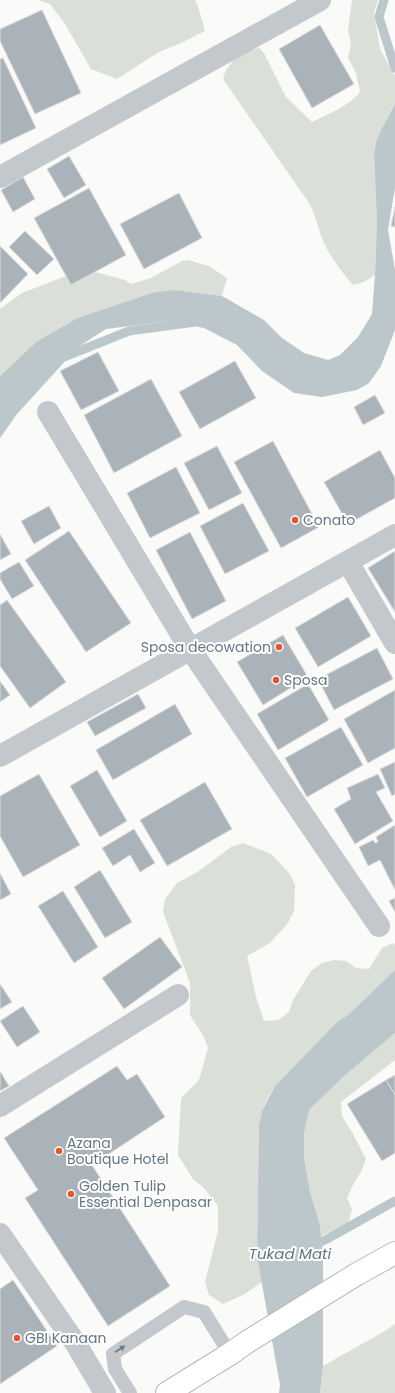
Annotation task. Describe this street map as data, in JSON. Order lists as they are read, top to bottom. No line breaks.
{"water":["Tukad Mati"],"places":["Conato","Sposa decowation","Sposa","Azana Boutique Hotel","Golden Tulip Essential Denpasar","GBI Kanaan"]}
